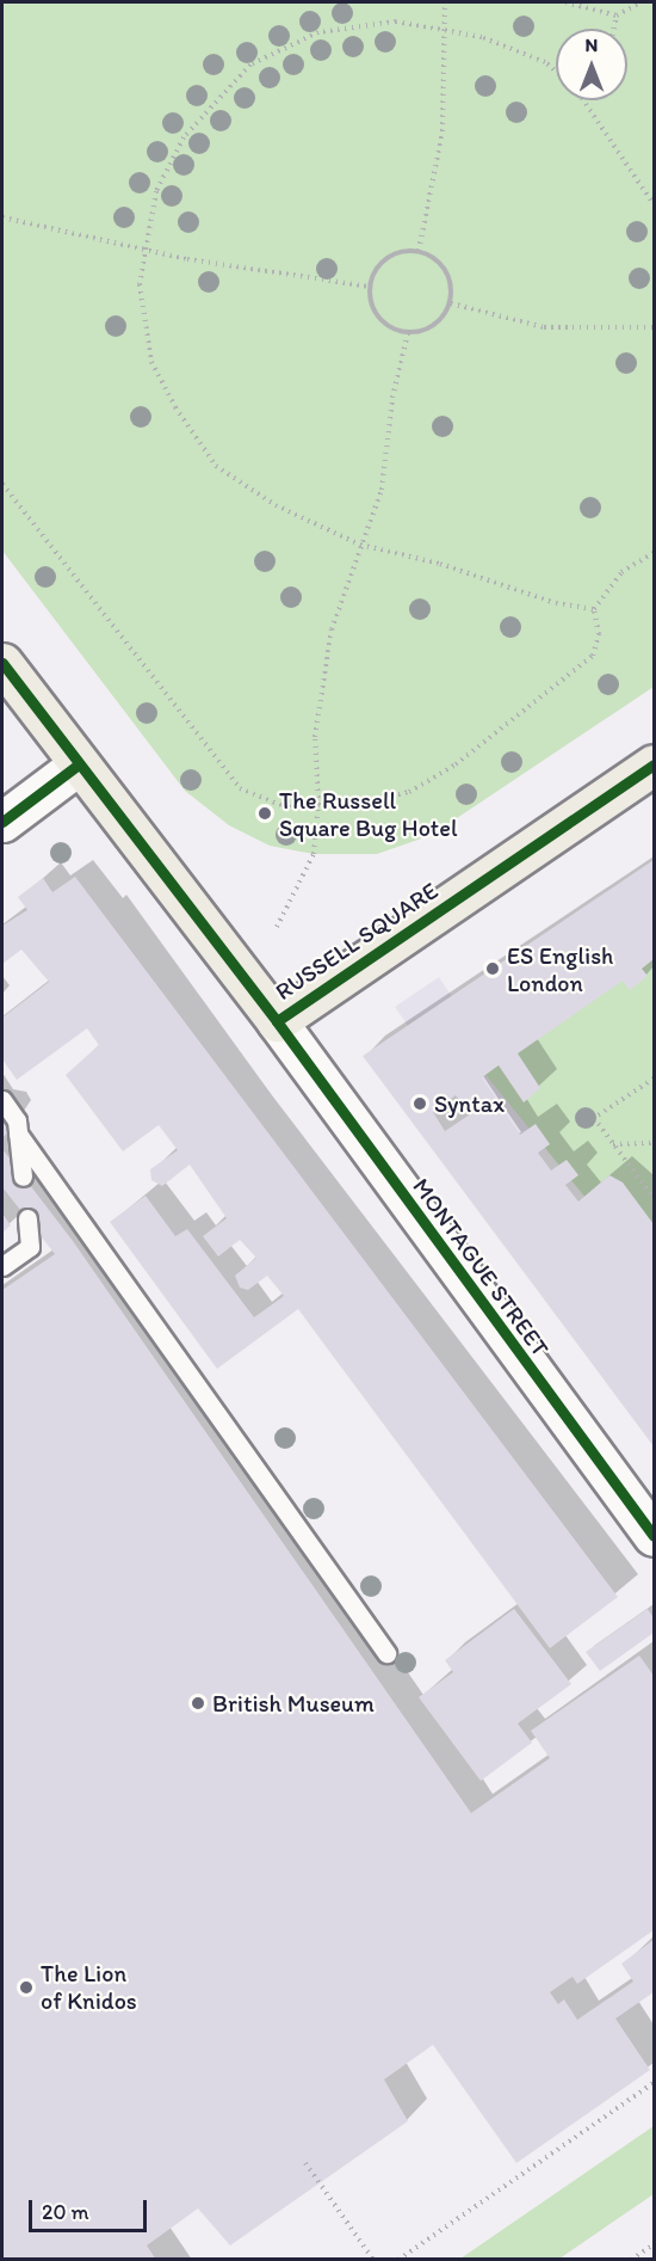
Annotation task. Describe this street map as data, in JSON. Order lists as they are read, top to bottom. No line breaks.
{"streets":{"main road":["RUSSELL SQUARE"],"street":["MONTAGUE STREET"]},"crossings":[["RUSSELL SQUARE","MONTAGUE STREET"]],"places":["The Russell Square Bug Hotel","ES English London","Syntax","British Museum","The Lion of Knidos"],"scale_bar":"20 m","north":"top"}
